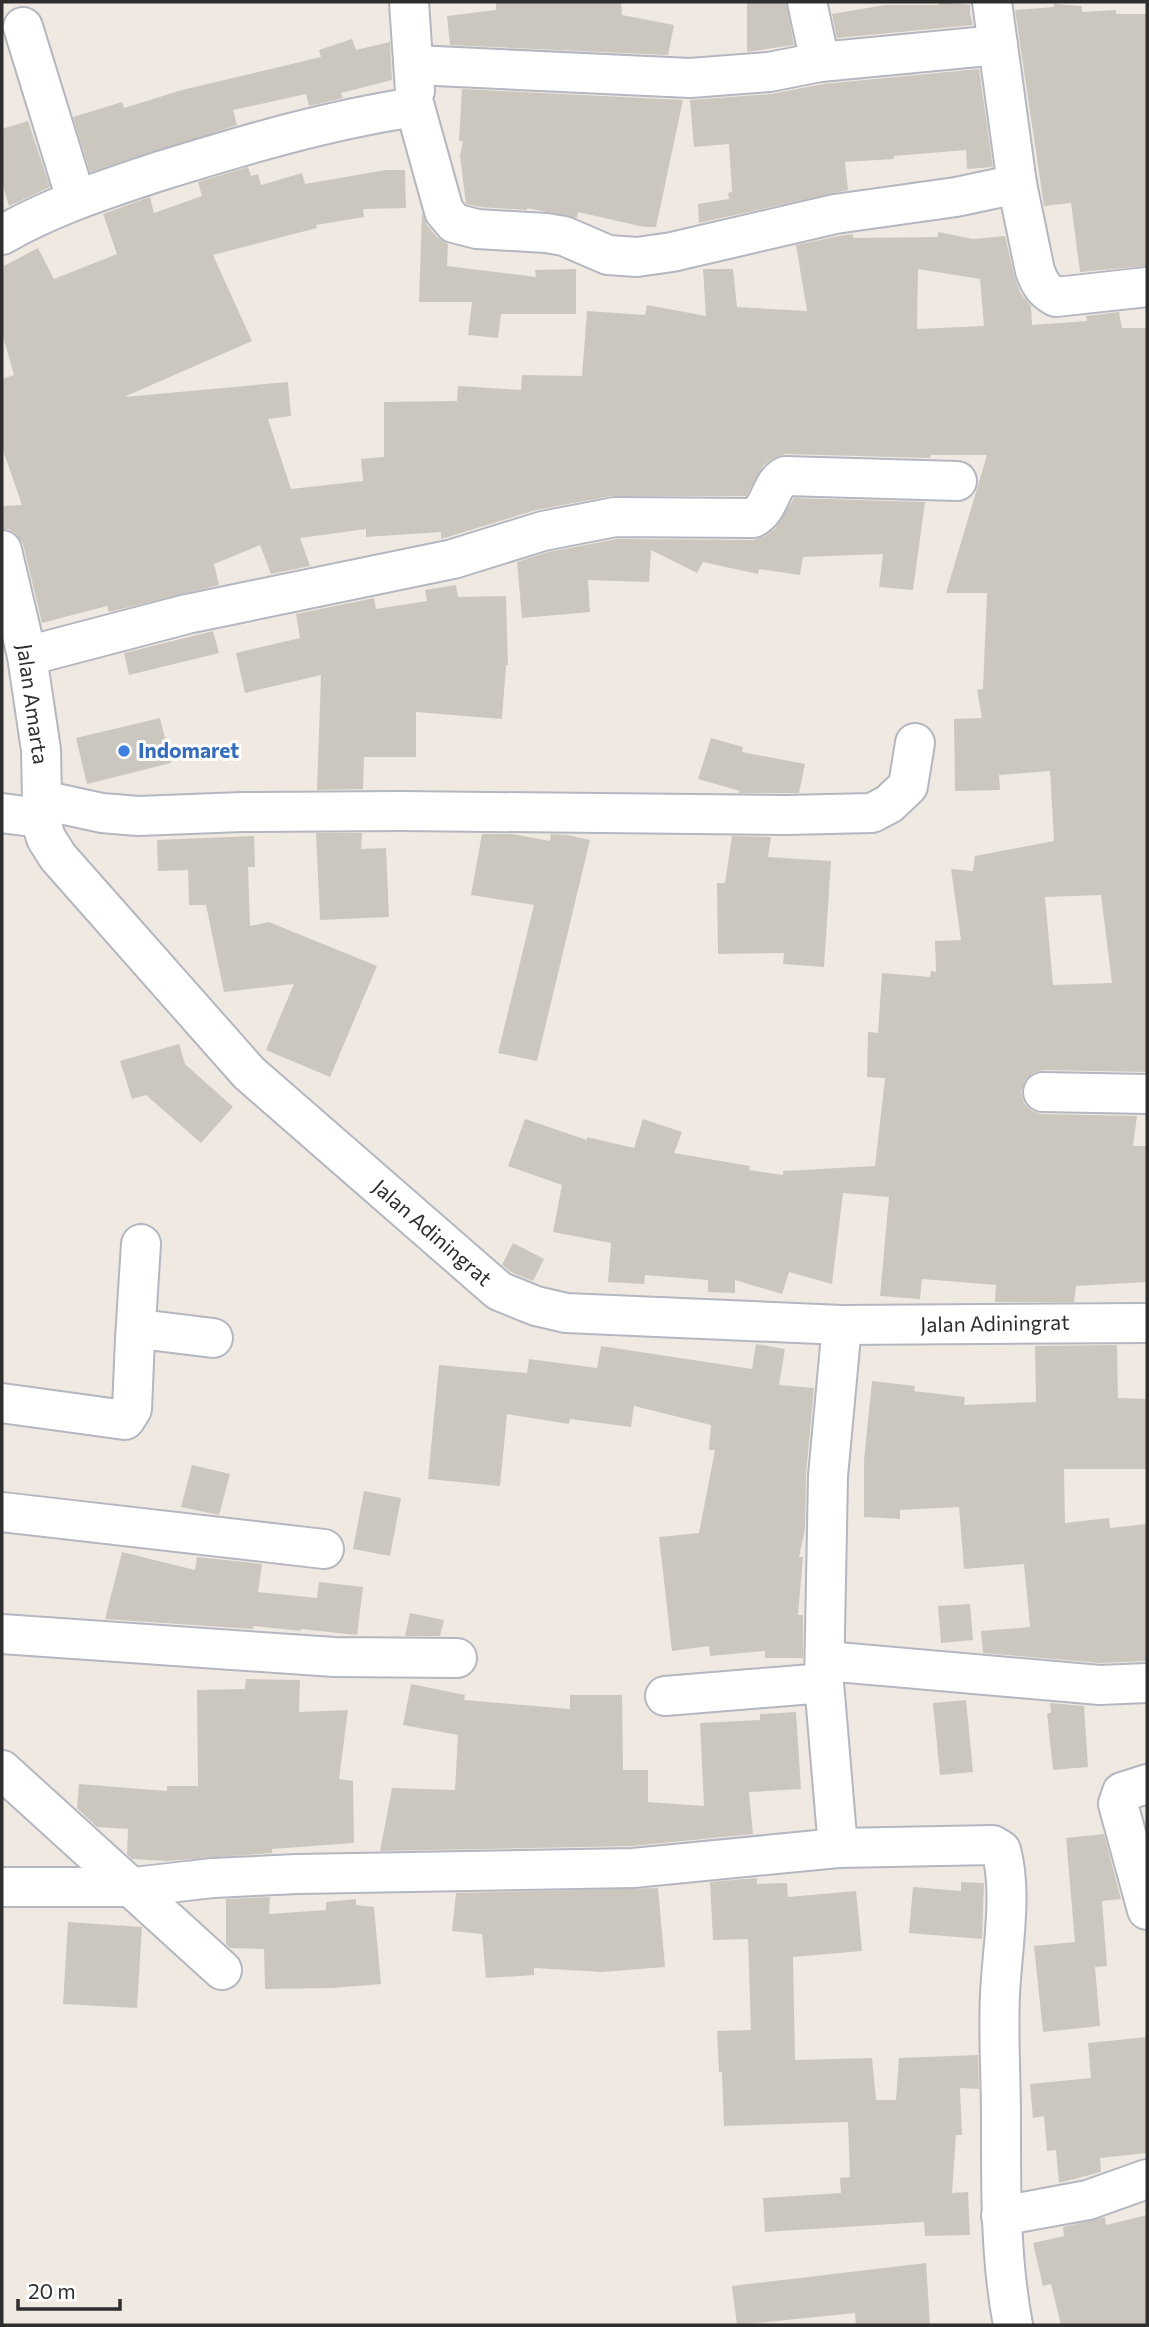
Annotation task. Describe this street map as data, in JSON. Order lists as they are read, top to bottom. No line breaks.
{"streets":{"street":["Jalan Amarta","Jalan Adiningrat"]},"crossings":[["Jalan Amarta","Jalan Adiningrat"]],"places":["Indomaret"],"scale_bar":"20 m"}
